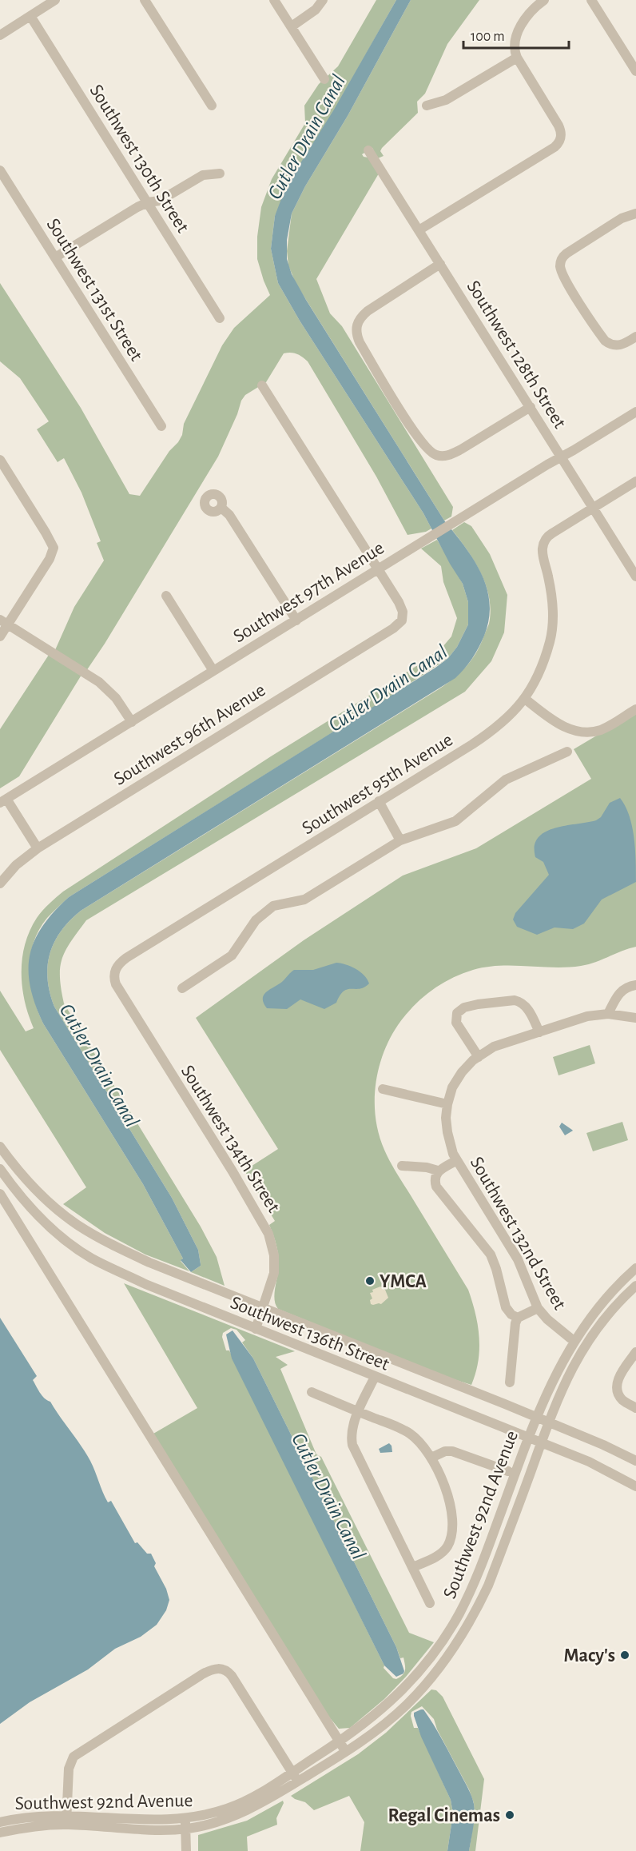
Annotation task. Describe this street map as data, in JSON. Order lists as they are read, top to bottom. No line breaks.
{"streets":{"street":["Southwest 130th Street","Southwest 131st Street","Southwest 128th Street","Southwest 97th Avenue","Southwest 96th Avenue","Southwest 95th Avenue","Southwest 134th Street","Southwest 132nd Street","Southwest 136th Street","Southwest 92nd Avenue"]},"crossings":[["Southwest 128th Street","Southwest 97th Avenue"],["Southwest 128th Street","Southwest 95th Avenue"],["Southwest 97th Avenue","Southwest 96th Avenue"],["Southwest 95th Avenue","Southwest 134th Street"],["Southwest 134th Street","Southwest 136th Street"],["Southwest 132nd Street","Southwest 92nd Avenue"],["Southwest 136th Street","Southwest 92nd Avenue"]],"water":["Cutler Drain Canal"],"places":["YMCA","Macy's","Regal Cinemas"],"scale_bar":"100 m"}
